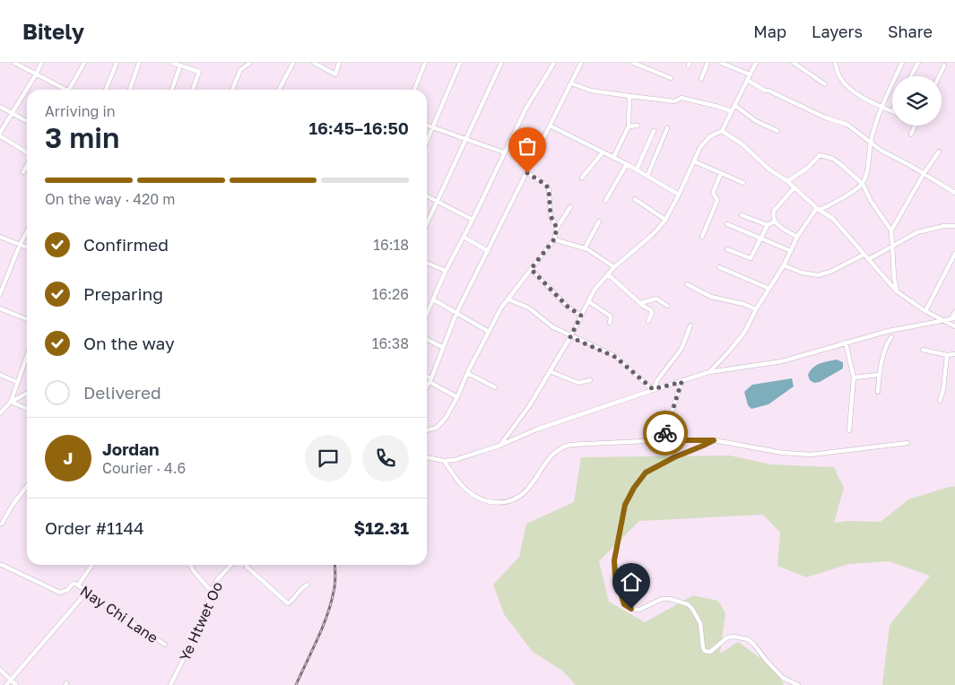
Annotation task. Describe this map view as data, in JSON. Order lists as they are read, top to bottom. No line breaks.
{"streets":{"street":["Nay Chi Lane","Ye Htwet Oo"]},"page":{"header":"Bitely","nav":["Map","Layers","Share"],"heading":["3 min","Arriving in","16:45–16:50"],"panel":["Jordan","Courier · 4.6","Order #1144","$12.31"],"bar":"On the way · 420 m","list":[["Confirmed","16:18"],["Preparing","16:26"],["On the way","16:38"],"Delivered"],"round":"J"}}
